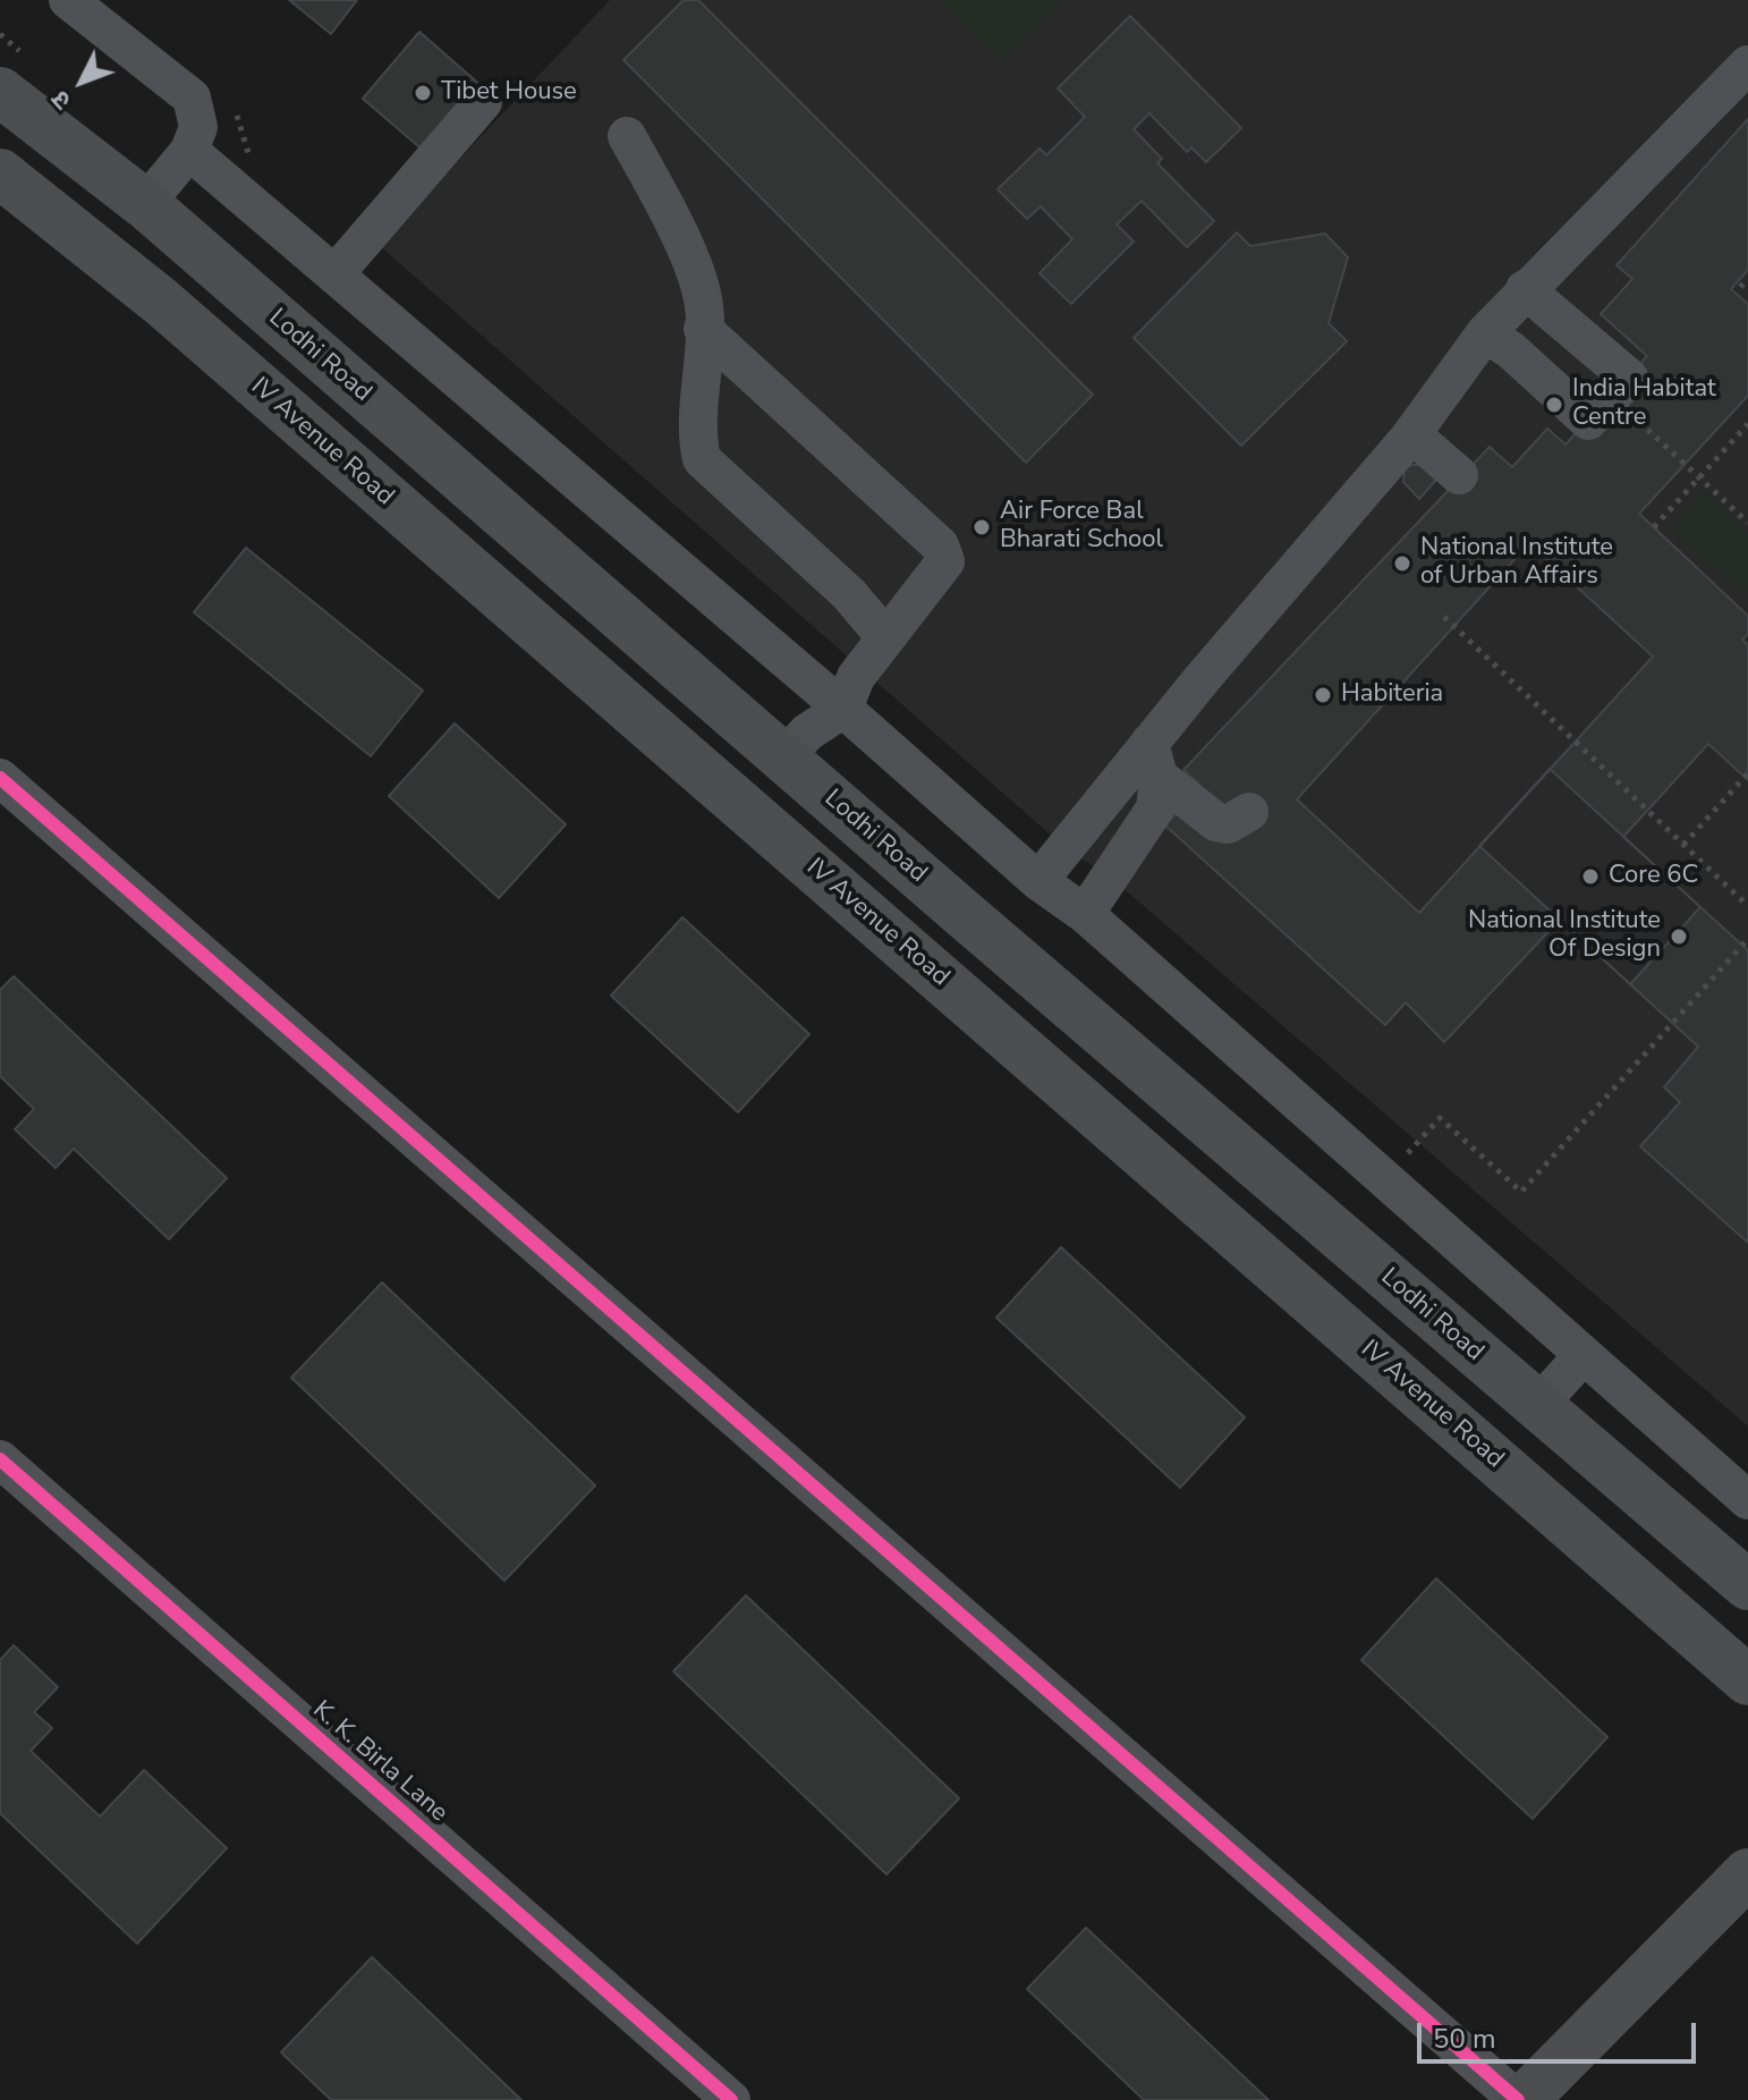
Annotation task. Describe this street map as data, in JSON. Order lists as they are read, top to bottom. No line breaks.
{"streets":{"main road":["Lodhi Road","IV Avenue Road"],"street":["K. K. Birla Lane"]},"places":["Tibet House","India Habitat Centre","Air Force Bal Bharati School","National Institute of Urban Affairs","Habiteria","Core 6C","National Institute Of Design"],"scale_bar":"50 m","north":"bottom left"}
